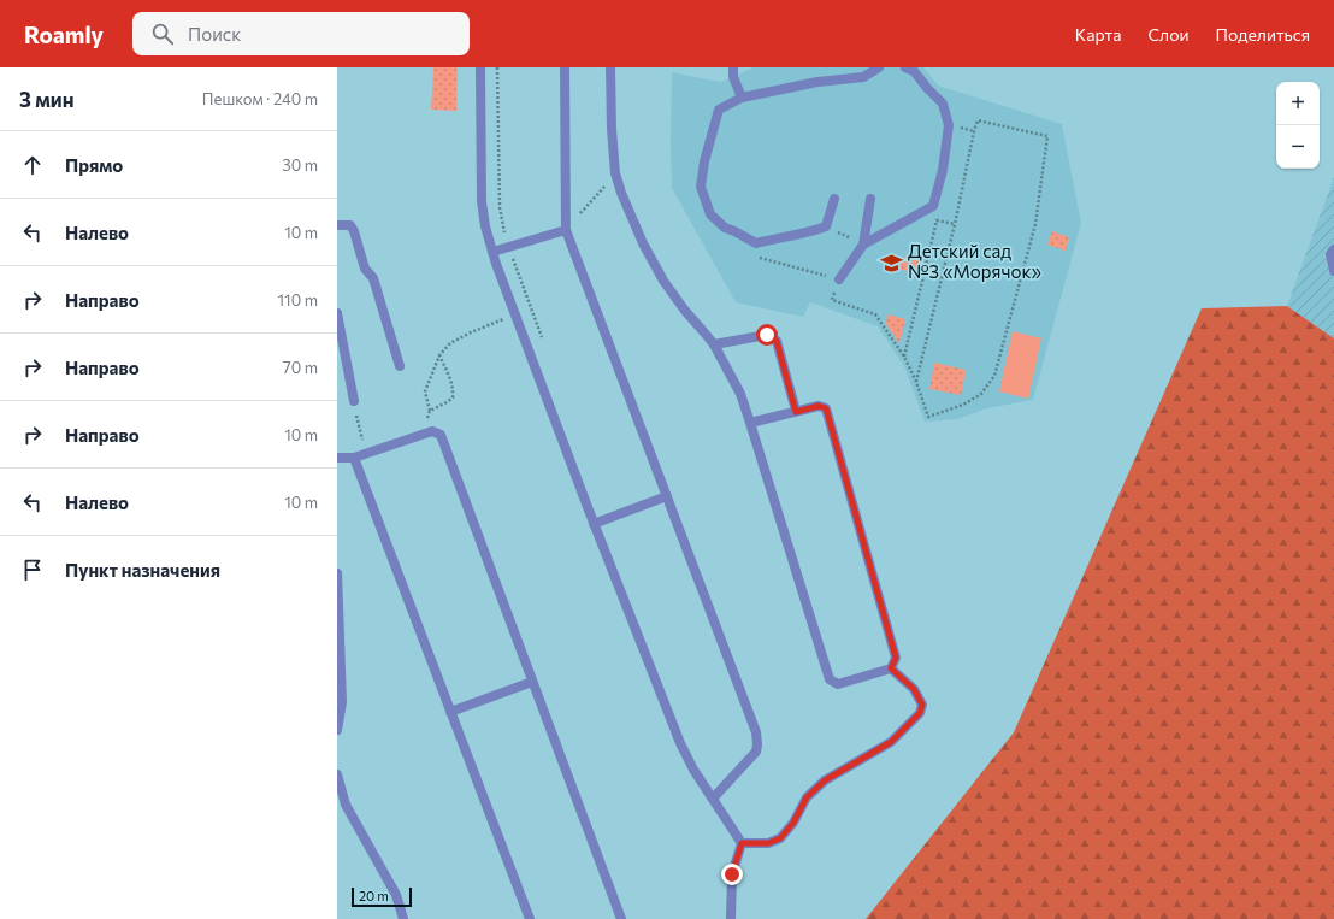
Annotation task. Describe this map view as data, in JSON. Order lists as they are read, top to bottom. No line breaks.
{"places":{"school or university":["Детский сад №3 «Морячок»"]},"scale_bar":"20 m","page":{"header":"Roamly","search":"Поиск","nav":["Карта","Слои","Поделиться"],"heading":["3 мин","Пешком · 240 m"],"map_buttons":["+","−"],"list":[["Прямо","30 m"],["Налево","10 m"],["Направо","110 m"],["Направо","70 m"],["Направо","10 m"],["Налево","10 m"],"Пункт назначения"],"scale":"20 m"}}
